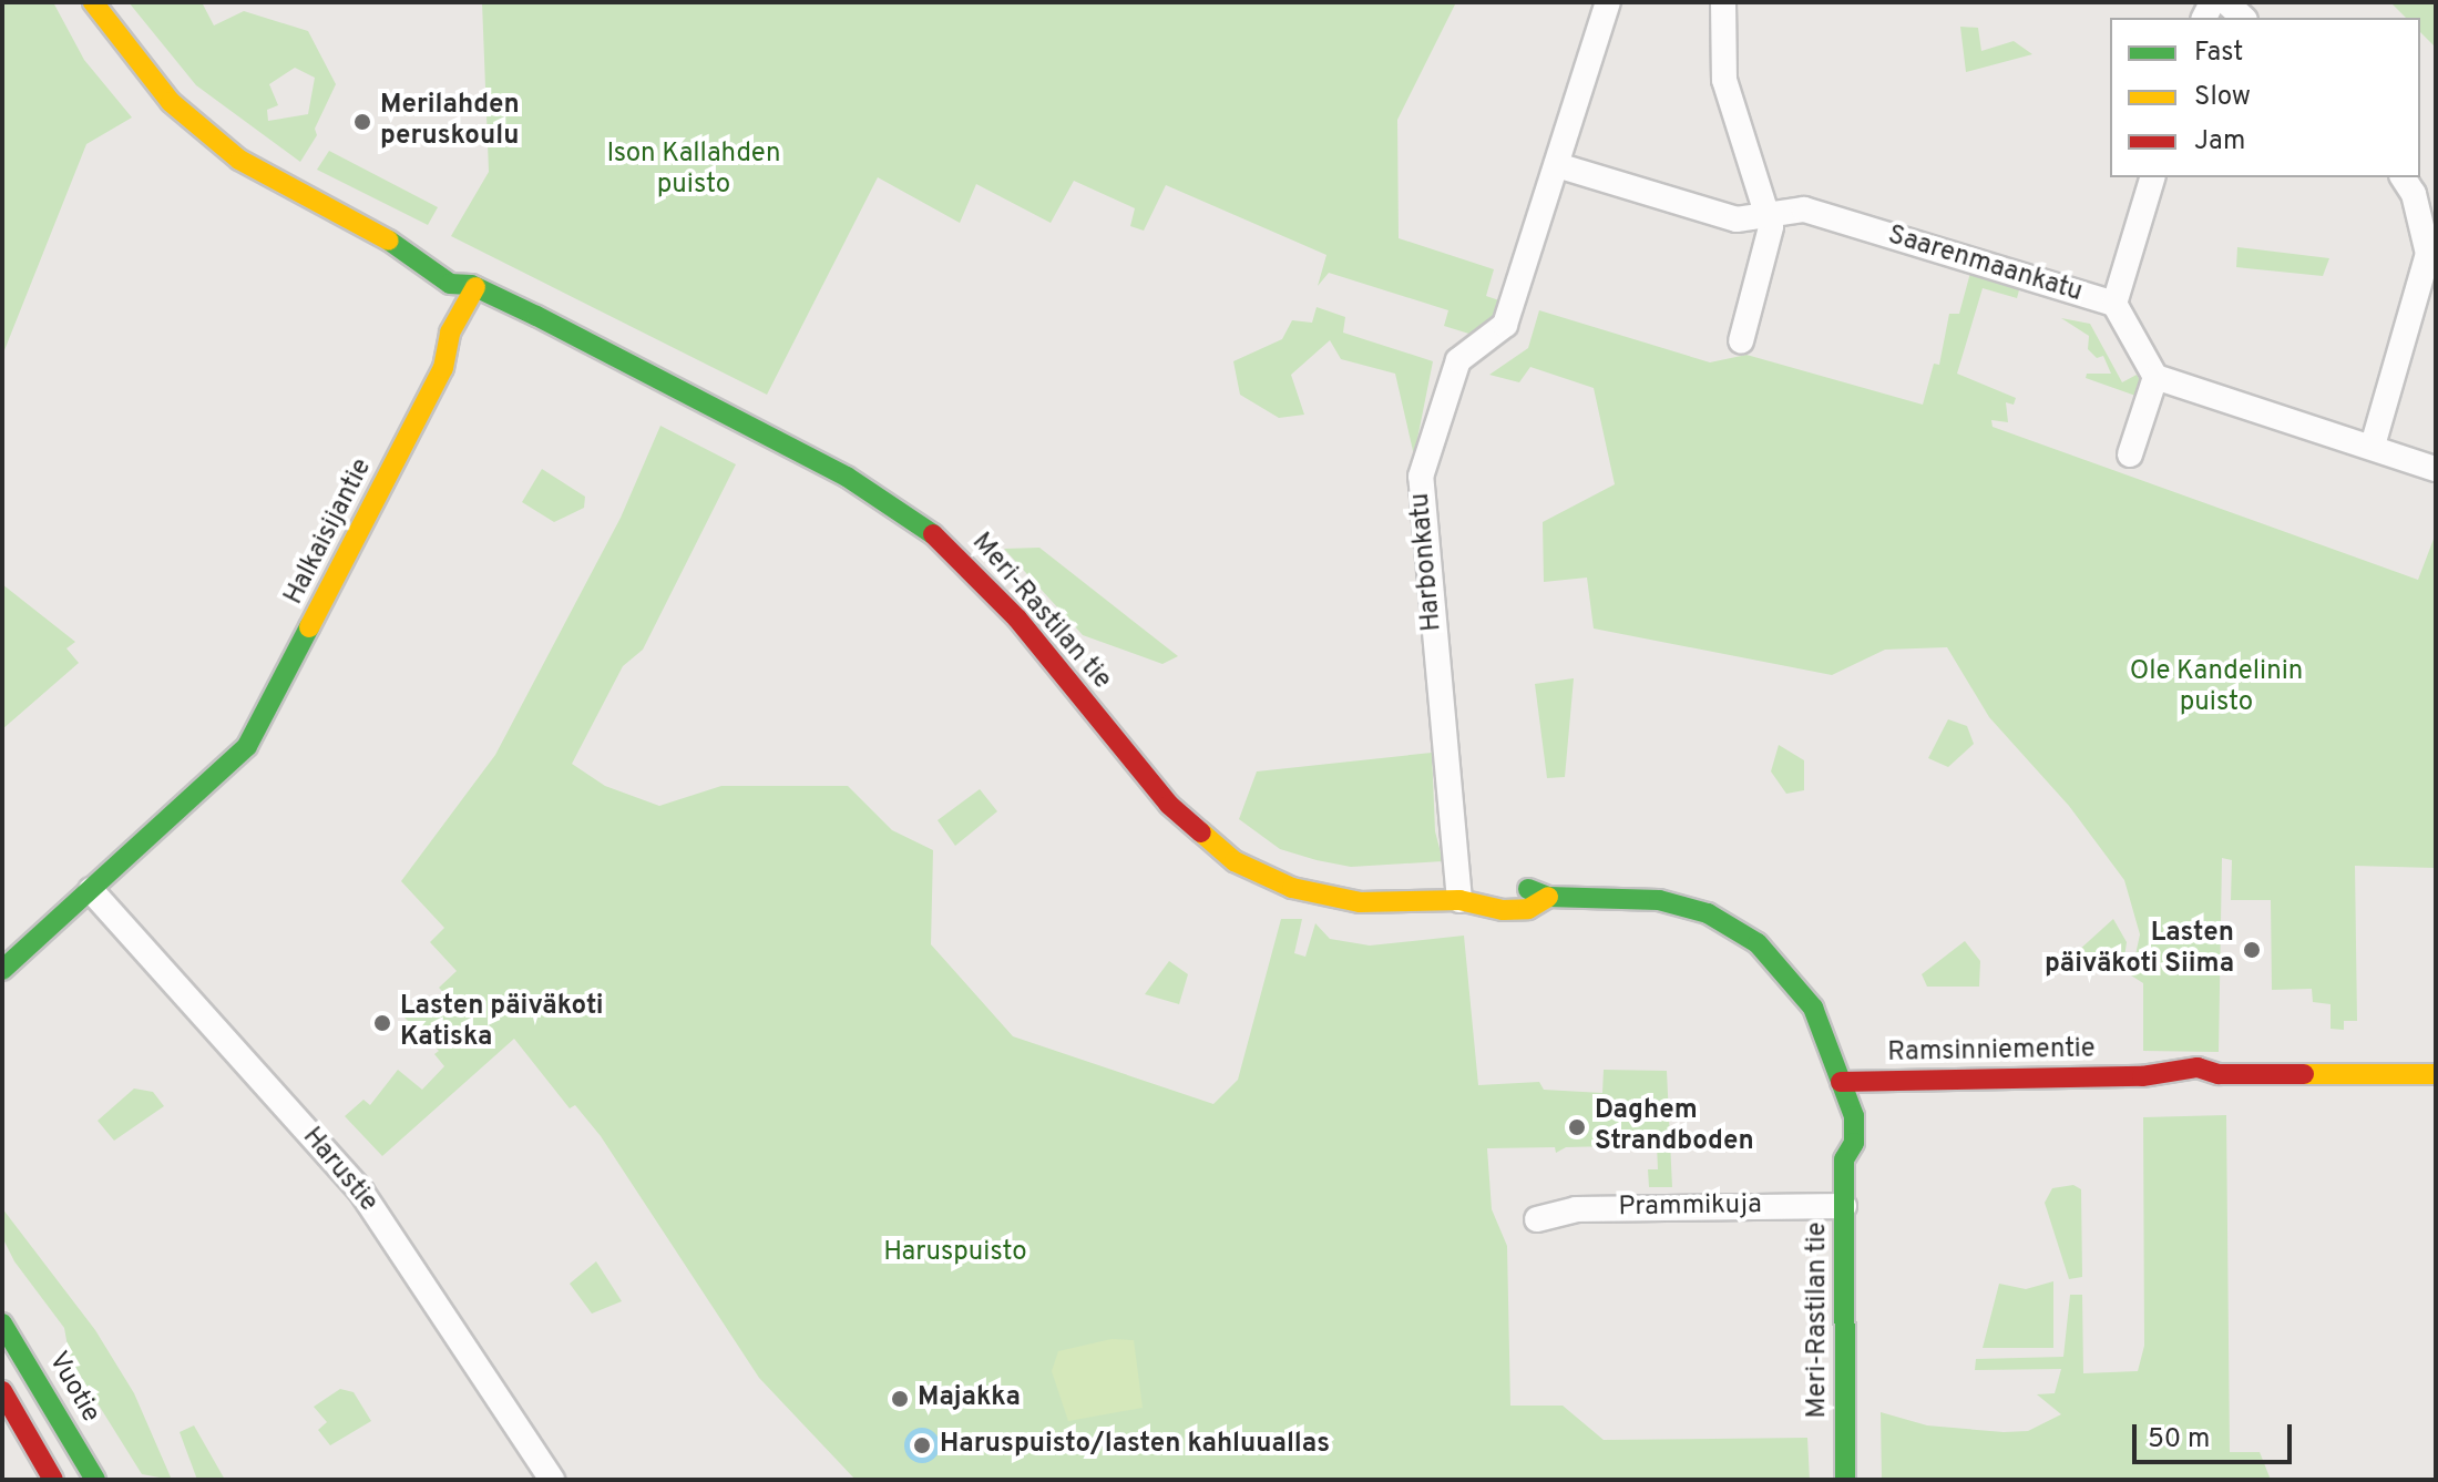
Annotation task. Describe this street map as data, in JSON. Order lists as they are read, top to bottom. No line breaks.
{"streets":{"street":["Saarenmaankatu","Halkaisijantie","Harbonkatu","Meri-Rastilan tie","Ramsinniementie","Harustie","Prammikuja","Vuotie"]},"crossings":[["Saarenmaankatu","Harbonkatu"],["Halkaisijantie","Meri-Rastilan tie"],["Halkaisijantie","Harustie"],["Harbonkatu","Meri-Rastilan tie"],["Meri-Rastilan tie","Ramsinniementie"],["Meri-Rastilan tie","Prammikuja"]],"parks":["Ison Kallahden puisto","Ole Kandelinin puisto","Haruspuisto"],"places":["Merilahden peruskoulu","Lasten päiväkoti Siima","Lasten päiväkoti Katiska","Daghem Strandboden","Majakka","Haruspuisto/lasten kahluuallas"],"legend":["Fast","Slow","Jam"],"scale_bar":"50 m"}
